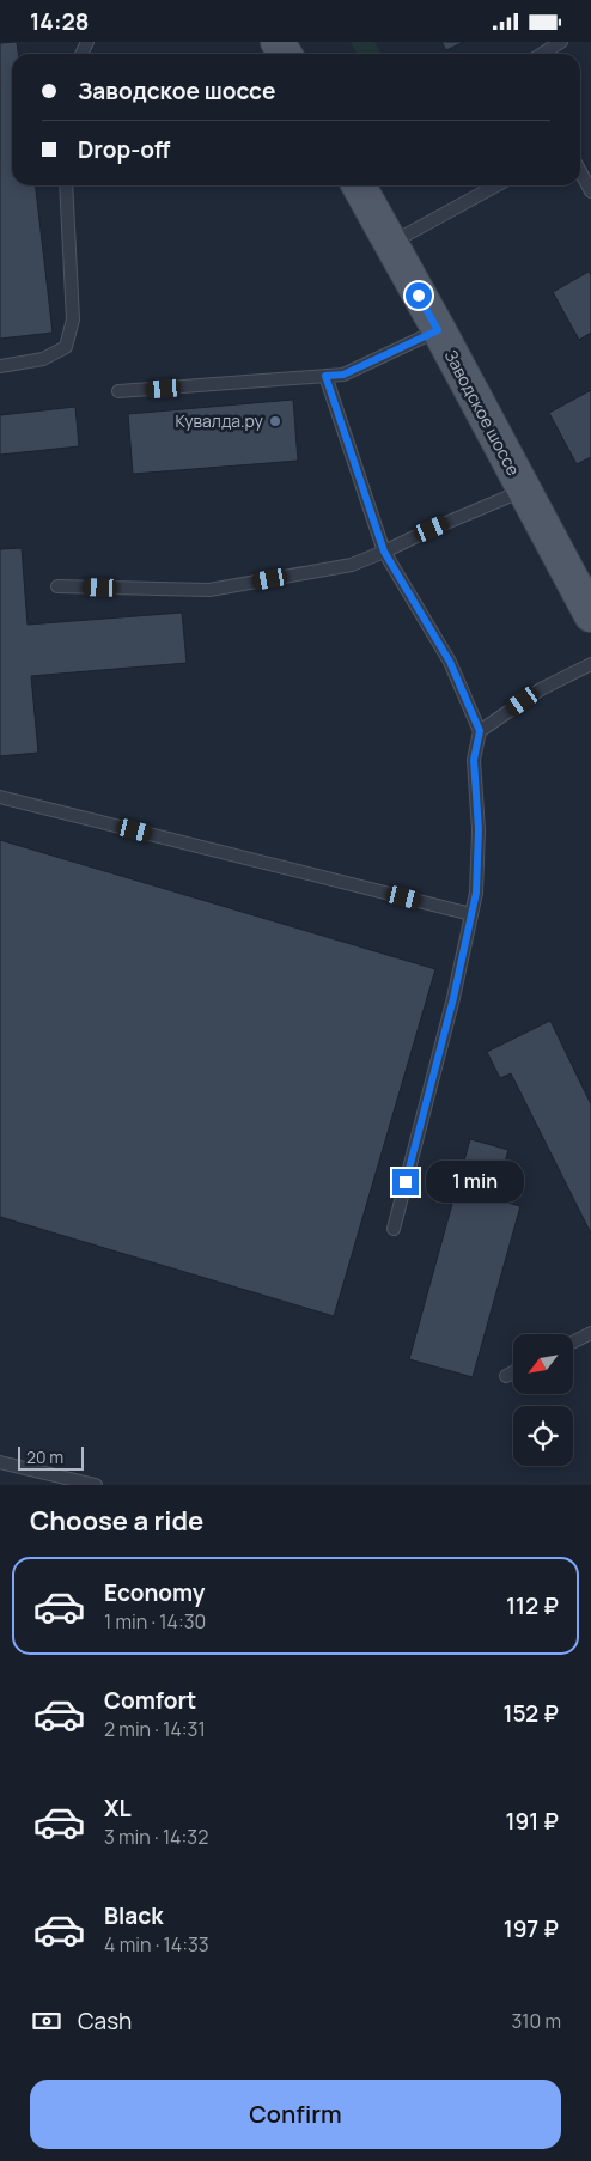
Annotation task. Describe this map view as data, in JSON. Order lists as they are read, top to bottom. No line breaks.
{"streets":{"main road":["Заводское шоссе"]},"places":["Кувалда.ру"],"scale_bar":"20 m","north":"bottom left","page":{"status":"14:28","banner":["Заводское шоссе","Drop-off"],"bubble":"1 min","scale":"20 m","heading":"Choose a ride","list":[{"name":"Economy","note":"1 min · 14:30","value":"112 ₽"},{"name":"Comfort","note":"2 min · 14:31","value":"152 ₽"},{"name":"XL","note":"3 min · 14:32","value":"191 ₽"},{"name":"Black","note":"4 min · 14:33","value":"197 ₽"}],"pay":["Cash","310 m"],"buttons":"Confirm"}}
